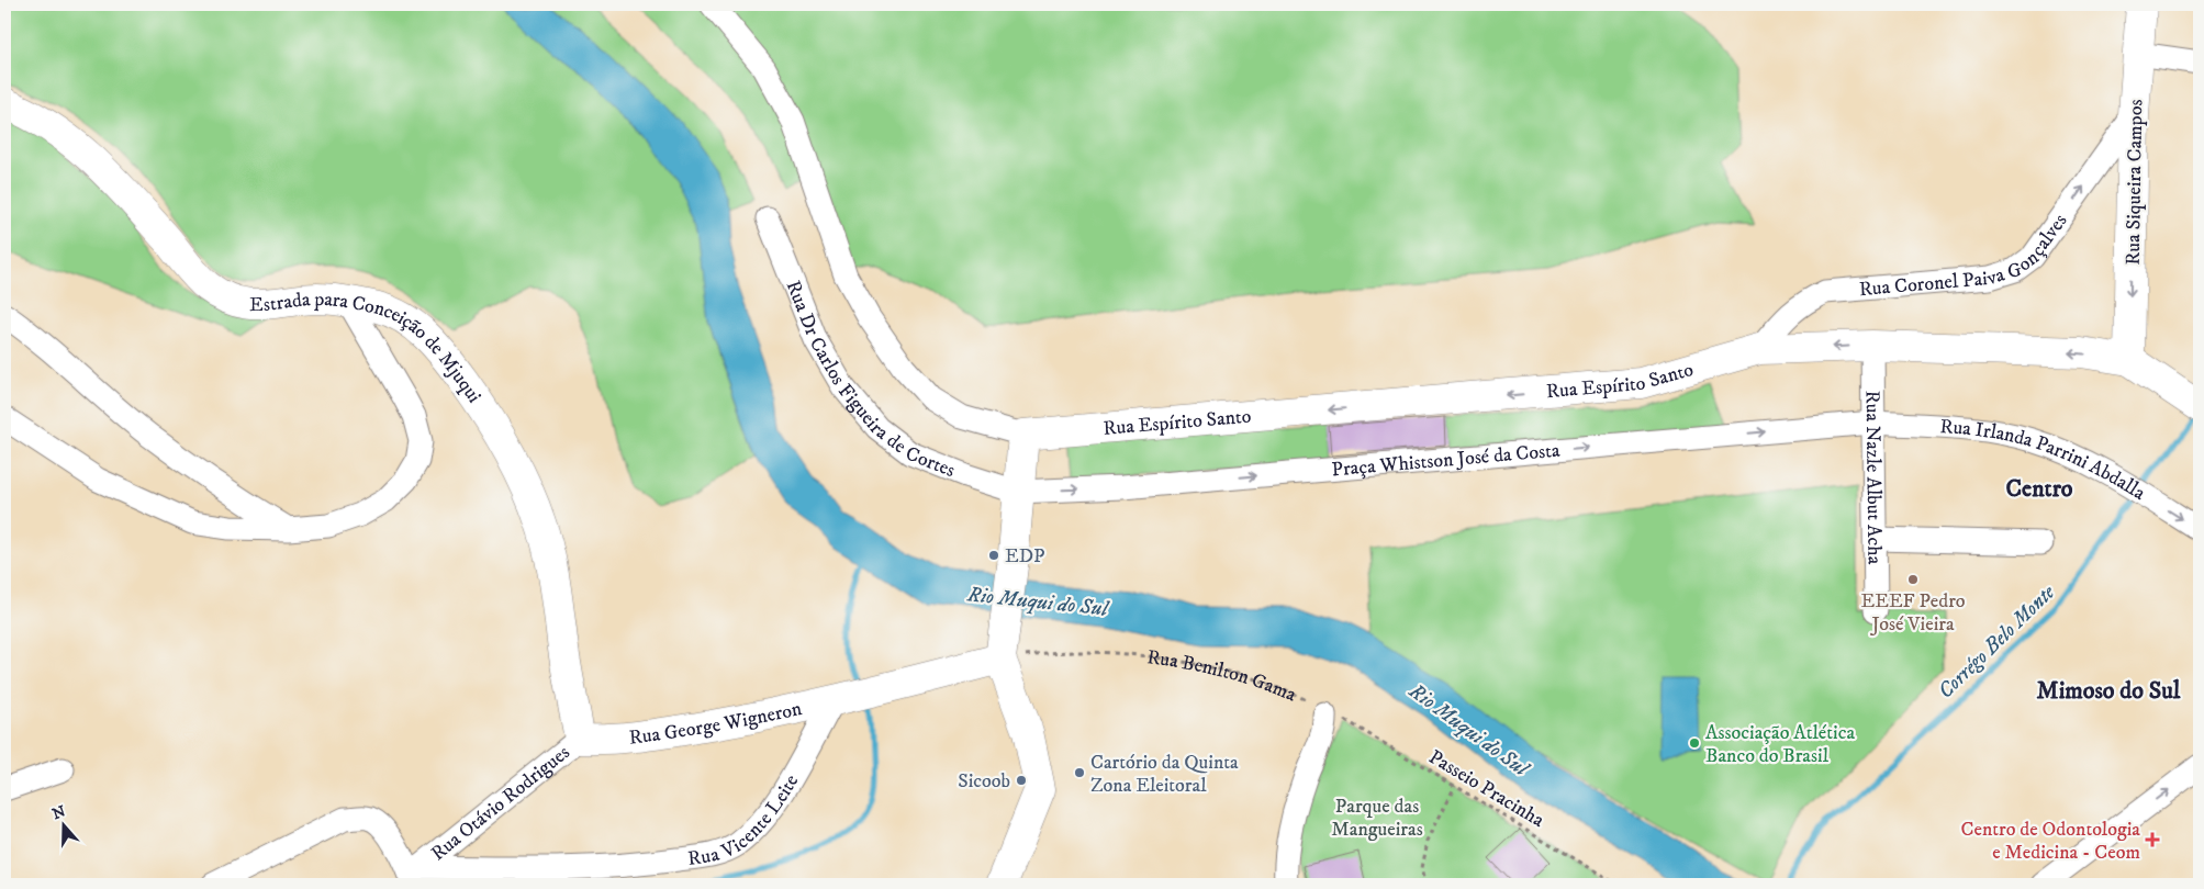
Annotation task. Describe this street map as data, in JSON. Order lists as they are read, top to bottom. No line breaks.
{"streets":{"main road":["Rua Siqueira Campos","Estrada para Conceição de Mjuqui","Rua Espírito Santo","Rua George Wigneron"],"street":["Rua Coronel Paiva Gonçalves","Rua Dr Carlos Figueira de Cortes","Praça Whistson José da Costa","Rua Irlanda Parrini Abdalla","Rua Nazle Albut Acha","Rua Otávio Rodrigues","Rua Vicente Leite"],"path":["Rua Benilton Gama","Passeio Pracinha"]},"crossings":[["Rua Siqueira Campos","Rua Coronel Paiva Gonçalves"],["Rua Siqueira Campos","Rua Espírito Santo"],["Rua Coronel Paiva Gonçalves","Rua Espírito Santo"],["Estrada para Conceição de Mjuqui","Rua George Wigneron"],["Estrada para Conceição de Mjuqui","Rua Otávio Rodrigues"],["Rua Dr Carlos Figueira de Cortes","Praça Whistson José da Costa"],["Rua Espírito Santo","Rua Nazle Albut Acha"],["Praça Whistson José da Costa","Rua Irlanda Parrini Abdalla"],["Praça Whistson José da Costa","Rua Nazle Albut Acha"],["Rua Irlanda Parrini Abdalla","Rua Nazle Albut Acha"],["Rua Benilton Gama","Rua George Wigneron"],["Rua Benilton Gama","Passeio Pracinha"],["Rua George Wigneron","Rua Otávio Rodrigues"],["Rua George Wigneron","Rua Vicente Leite"],["Rua Otávio Rodrigues","Rua Vicente Leite"]],"one_way":["Rua Siqueira Campos","Rua Coronel Paiva Gonçalves","Rua Espírito Santo","Praça Whistson José da Costa"],"districts":["Centro","Mimoso do Sul"],"water":["Rio Muqui do Sul","Corrégo Belo Monte"],"parks":["Parque das Mangueiras"],"places":{"other":["EDP","EEEF Pedro José Vieira","Associação Atlética Banco do Brasil","Cartório da Quinta Zona Eleitoral","Sicoob"],"health":["Centro de Odontologia e Medicina - Ceom"]},"north":"top"}
